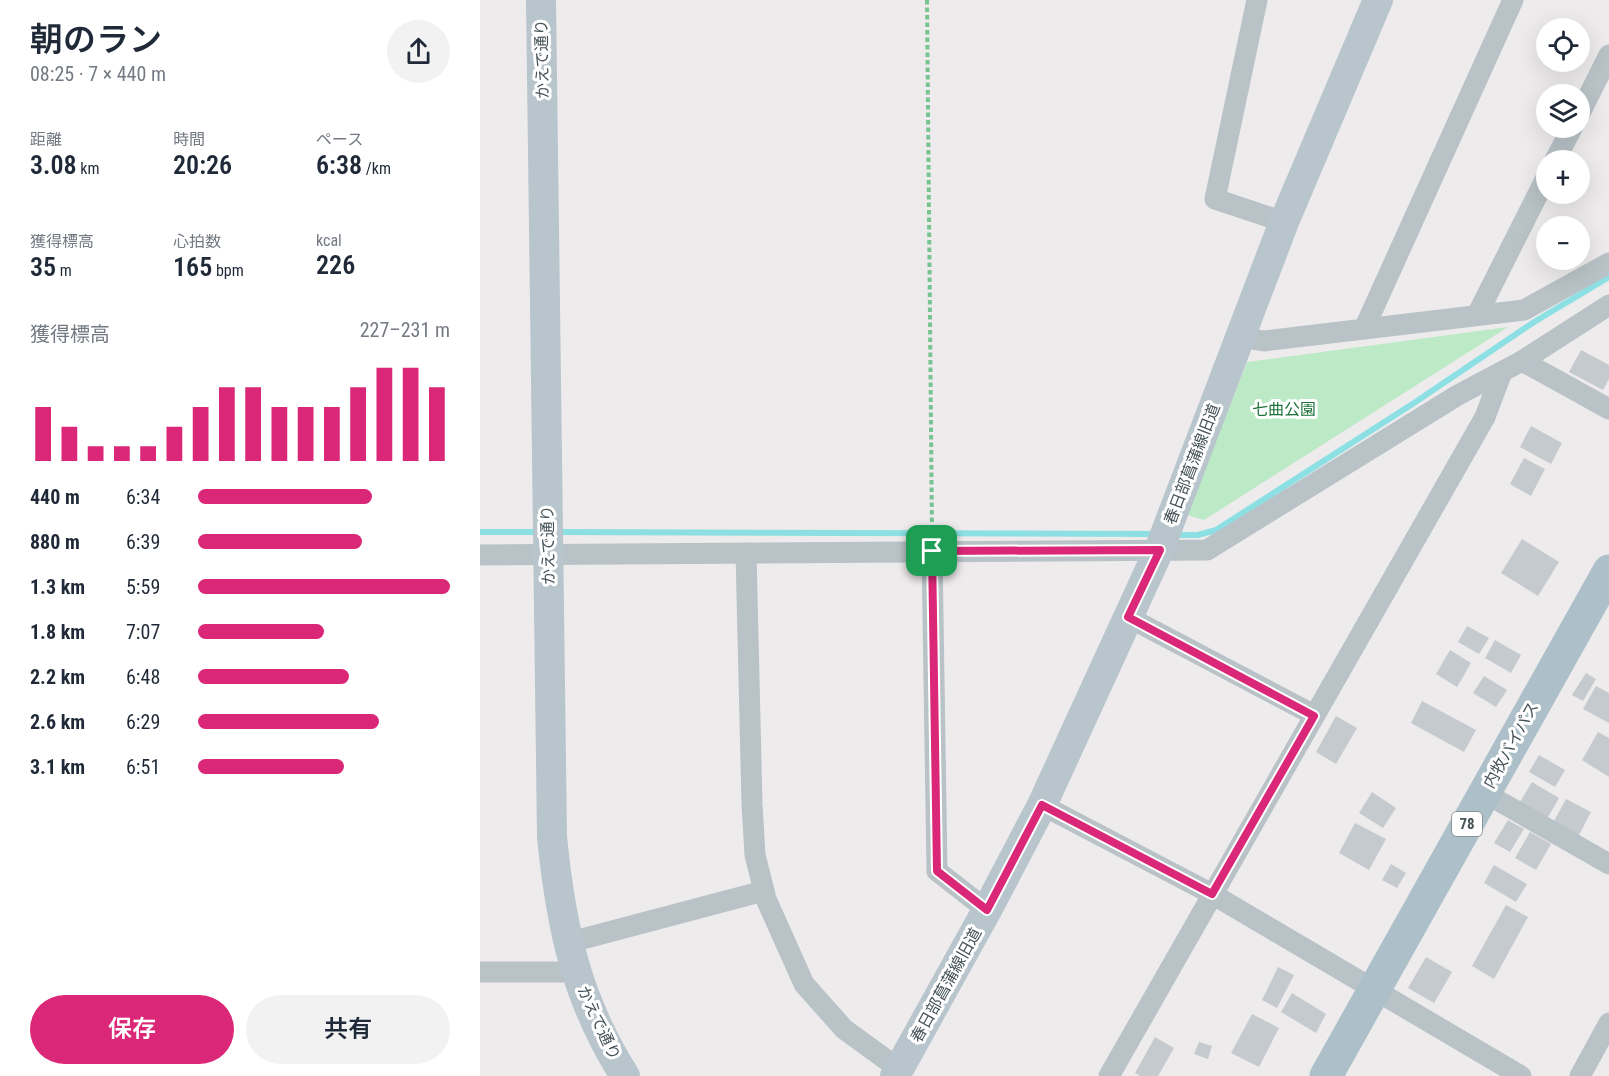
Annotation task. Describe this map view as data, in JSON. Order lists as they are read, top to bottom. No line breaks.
{"streets":{"main road":["内牧バイパス","78"],"street":["かえで通り","春日部菖蒲線旧道"]},"parks":["七曲公園"],"page":{"heading":["朝のラン","08:25 · 7 × 440 m"],"map_buttons":["+","−"],"stats":[["距離","3.08 km"],["時間","20:26"],["ペース","6:38 /km"],["獲得標高","35 m"],["心拍数","165 bpm"],["kcal","226"]],"chart":["獲得標高","227–231 m"],"list":[{"name":"440 m","note":"6:34"},{"name":"880 m","note":"6:39"},{"name":"1.3 km","note":"5:59"},{"name":"1.8 km","note":"7:07"},{"name":"2.2 km","note":"6:48"},{"name":"2.6 km","note":"6:29"},{"name":"3.1 km","note":"6:51"}],"buttons":["保存","共有"]}}
